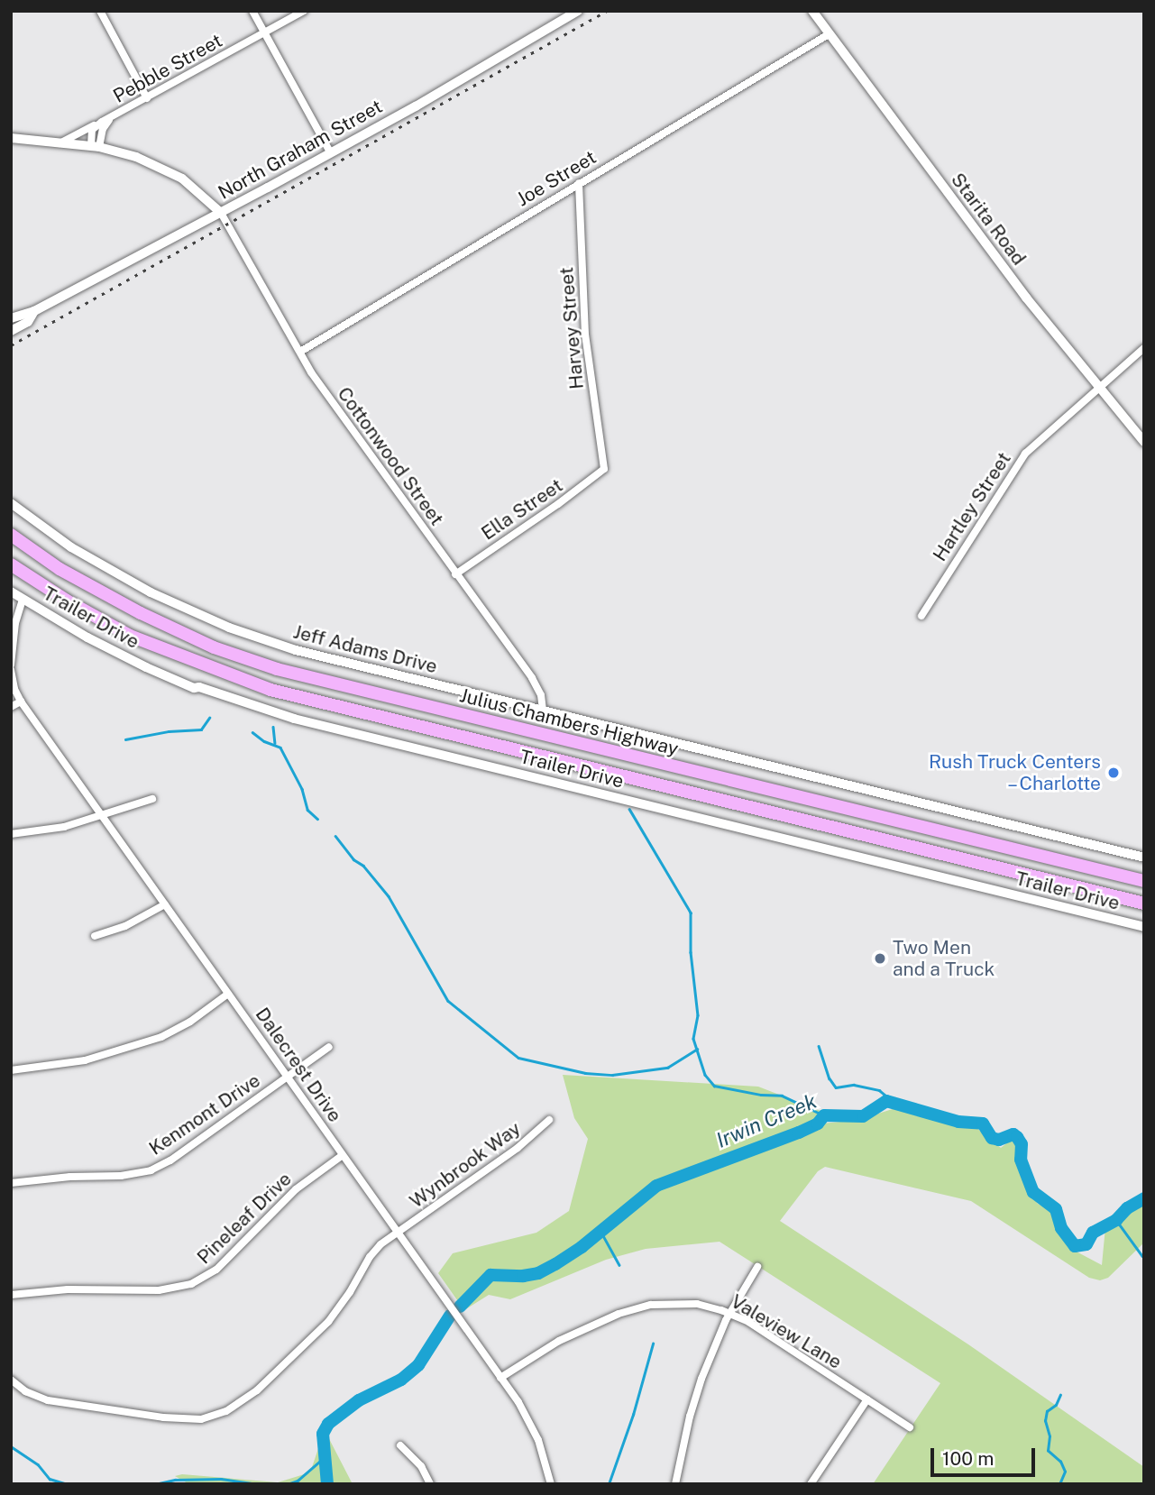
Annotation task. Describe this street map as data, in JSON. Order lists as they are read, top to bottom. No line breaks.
{"streets":{"highway":["Julius Chambers Highway"],"main road":["North Graham Street"],"street":["Pebble Street","Joe Street","Starita Road","Harvey Street","Cottonwood Street","Hartley Street","Ella Street","Trailer Drive","Jeff Adams Drive","Dalecrest Drive","Kenmont Drive","Wynbrook Way","Pineleaf Drive","Valeview Lane"]},"crossings":[["North Graham Street","Cottonwood Street"],["Joe Street","Starita Road"],["Joe Street","Harvey Street"],["Joe Street","Cottonwood Street"],["Starita Road","Hartley Street"],["Harvey Street","Ella Street"],["Cottonwood Street","Ella Street"],["Cottonwood Street","Jeff Adams Drive"],["Dalecrest Drive","Kenmont Drive"],["Dalecrest Drive","Wynbrook Way"],["Dalecrest Drive","Pineleaf Drive"],["Dalecrest Drive","Valeview Lane"]],"water":["Irwin Creek"],"places":["Rush Truck Centers – Charlotte","Two Men and a Truck"],"scale_bar":"100 m"}
